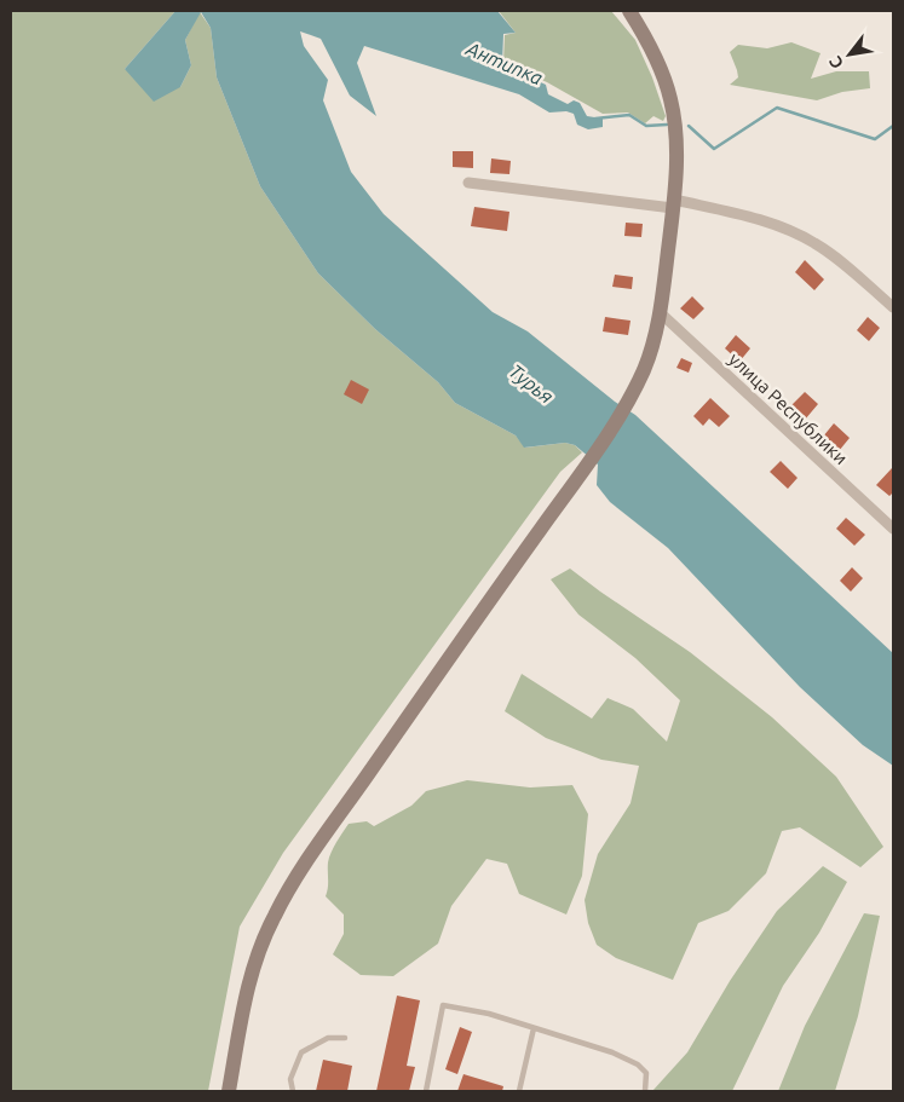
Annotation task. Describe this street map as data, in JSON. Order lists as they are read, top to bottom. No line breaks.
{"streets":{"street":["улица Республики"]},"water":["Антипка","Турья"],"north":"bottom left"}
